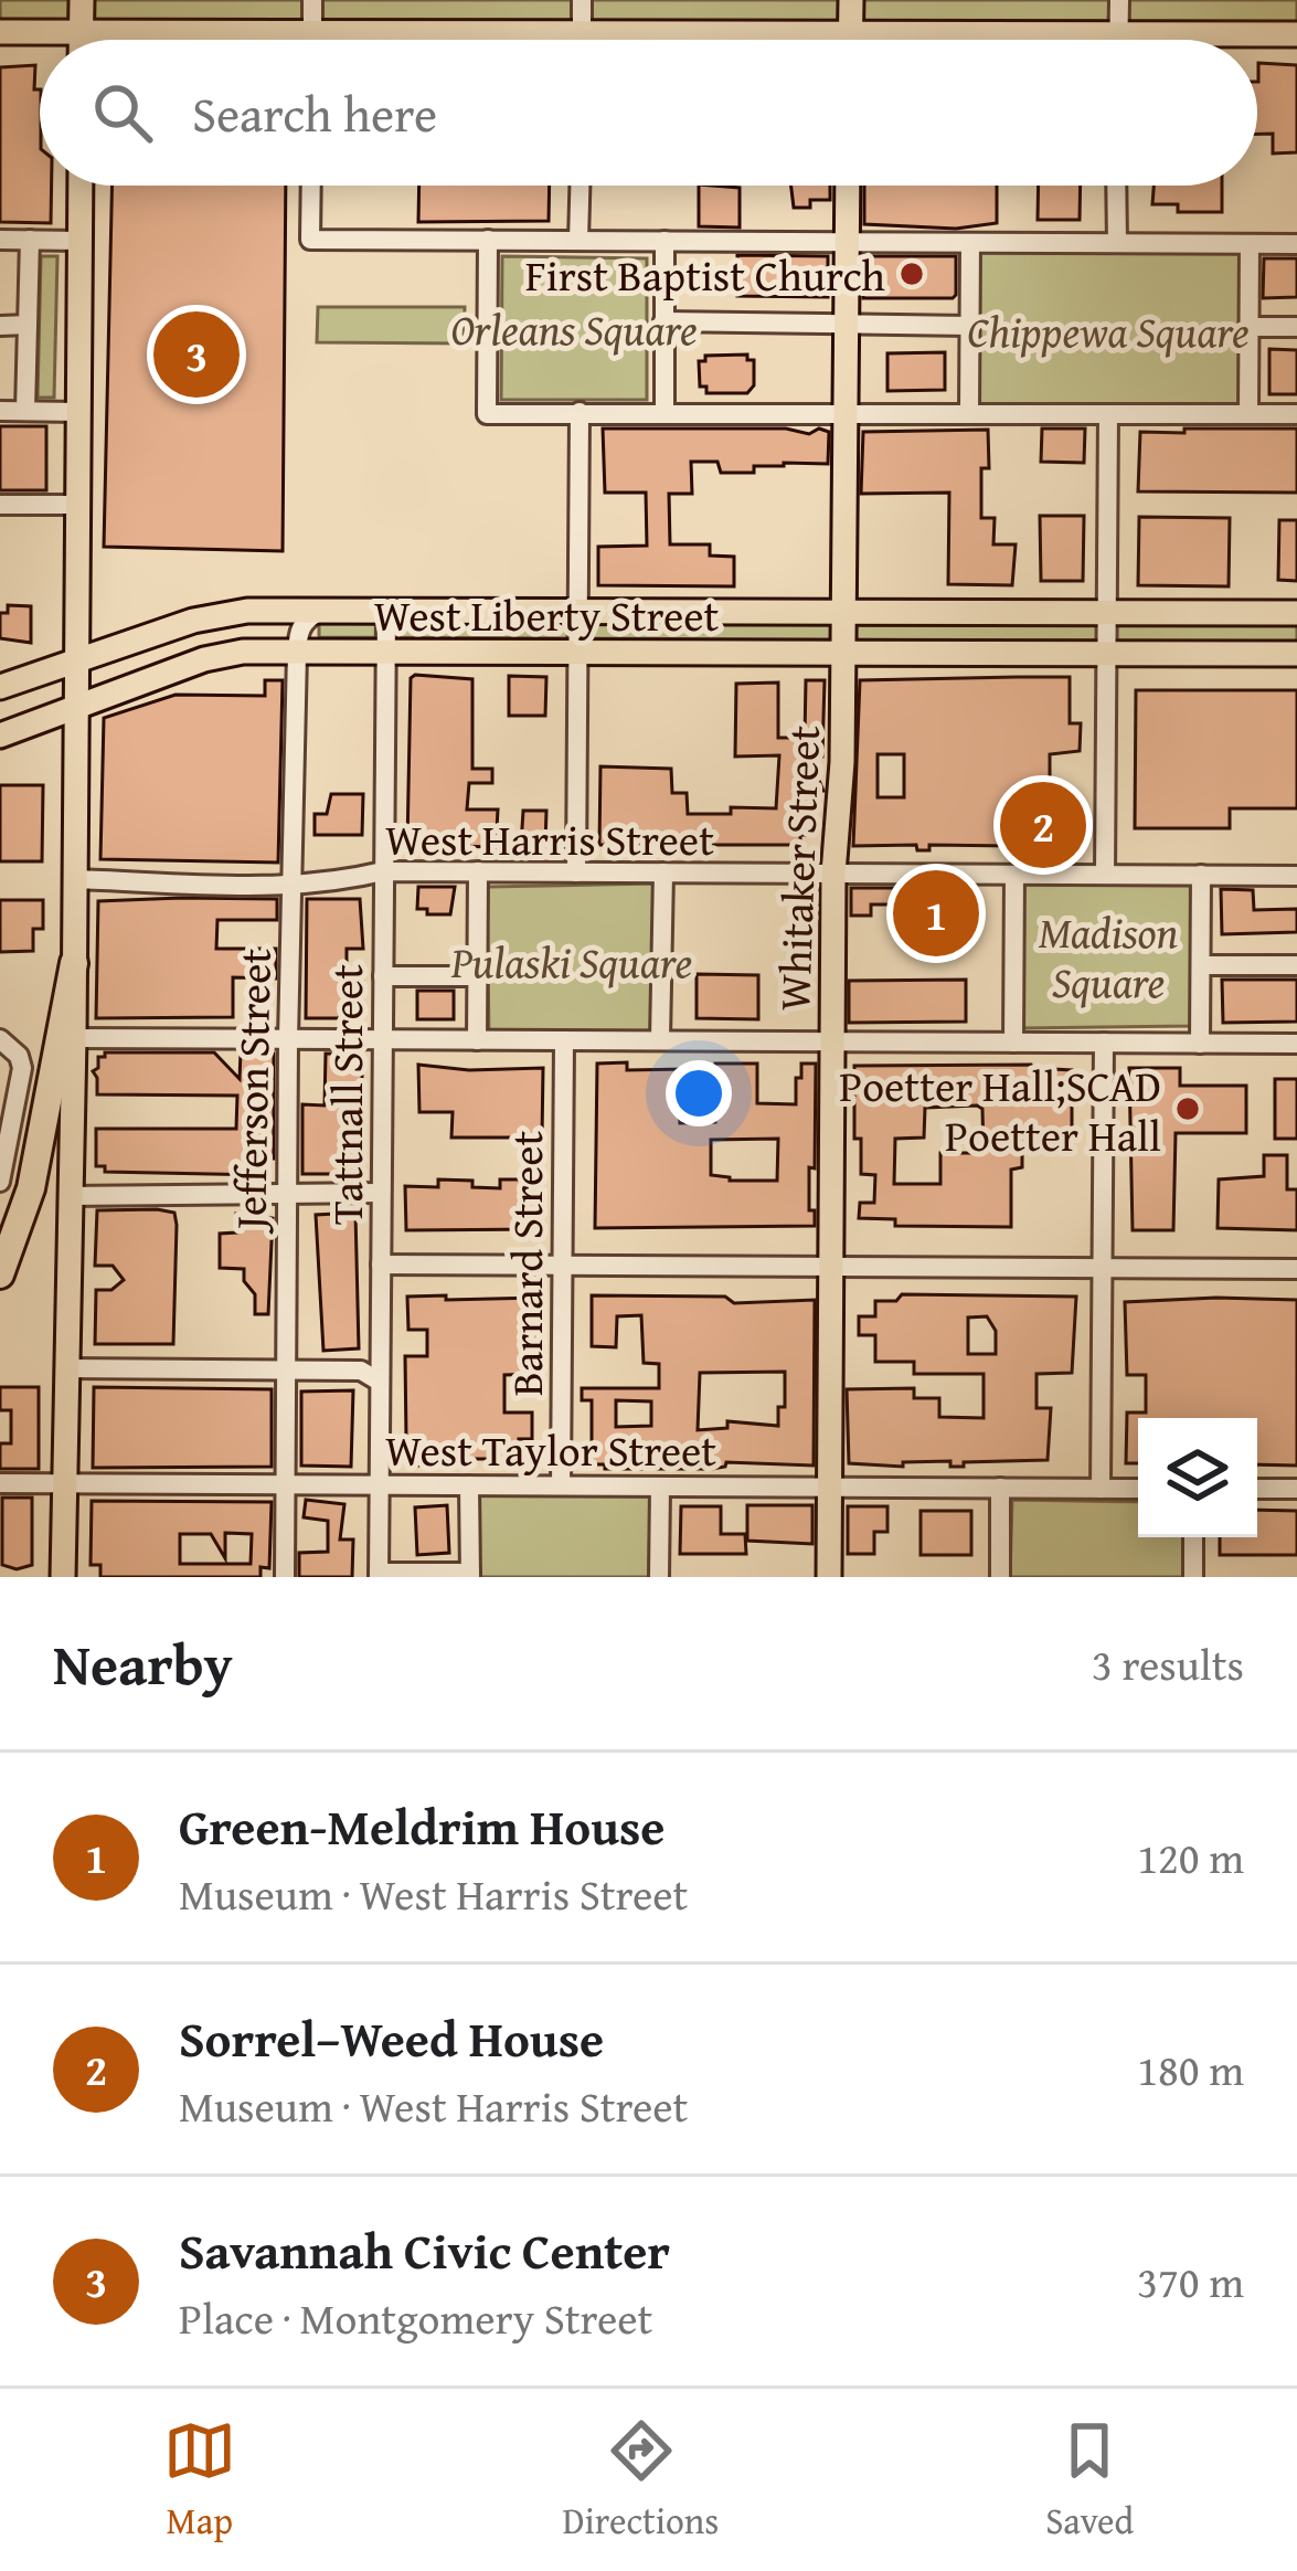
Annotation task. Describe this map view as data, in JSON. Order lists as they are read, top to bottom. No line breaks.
{"streets":{"main road":["West Liberty Street","Whitaker Street"],"street":["West Harris Street","Jefferson Street","Tattnall Street","Barnard Street","West Taylor Street"]},"crossings":[["West Liberty Street","Whitaker Street"],["West Liberty Street","Jefferson Street"],["West Liberty Street","Tattnall Street"],["West Harris Street","Whitaker Street"],["West Harris Street","Jefferson Street"],["West Harris Street","Tattnall Street"],["Whitaker Street","West Taylor Street"],["Jefferson Street","West Taylor Street"],["Tattnall Street","West Taylor Street"],["Barnard Street","West Taylor Street"]],"parks":["Orleans Square","Chippewa Square","Madison Square","Pulaski Square"],"places":["First Baptist Church","Poetter Hall;SCAD Poetter Hall"],"page":{"search":"Search here","pins":["3","2","1"],"heading":["Nearby","3 results"],"list":[{"mark":"1","name":"Green-Meldrim House","note":"Museum · West Harris Street","value":"120 m"},{"mark":"2","name":"Sorrel–Weed House","note":"Museum · West Harris Street","value":"180 m"},{"mark":"3","name":"Savannah Civic Center","note":"Place · Montgomery Street","value":"370 m"}],"nav":["Map","Directions","Saved"]}}
